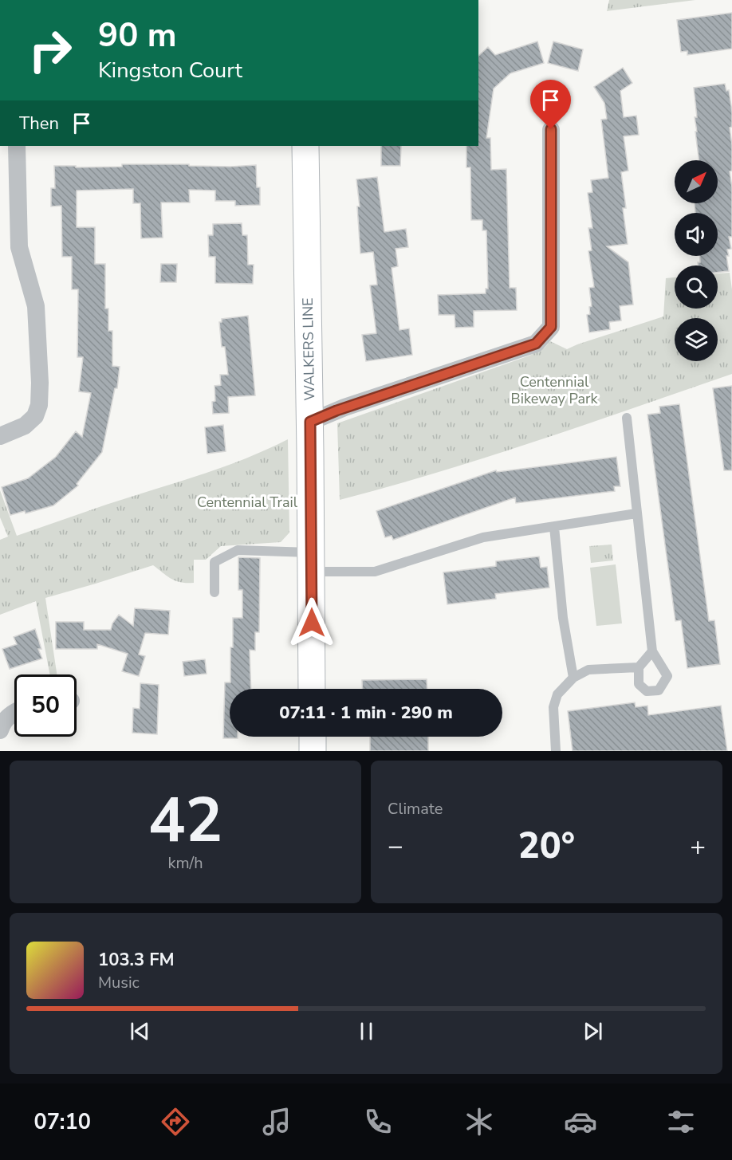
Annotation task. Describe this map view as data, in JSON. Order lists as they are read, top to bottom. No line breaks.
{"streets":{"main road":["WALKERS LINE"]},"parks":["Centennial Bikeway Park","Centennial Trail"],"north":"top right","page":{"turn":["90 m","Kingston Court"],"then":"Then","limit":"50","trip":"07:11 · 1 min · 290 m","tile":[["42","km/h"],"Climate"],"heat":["−","20°","+"],"song":["103.3 FM","Music"],"tabs":"07:10"}}
